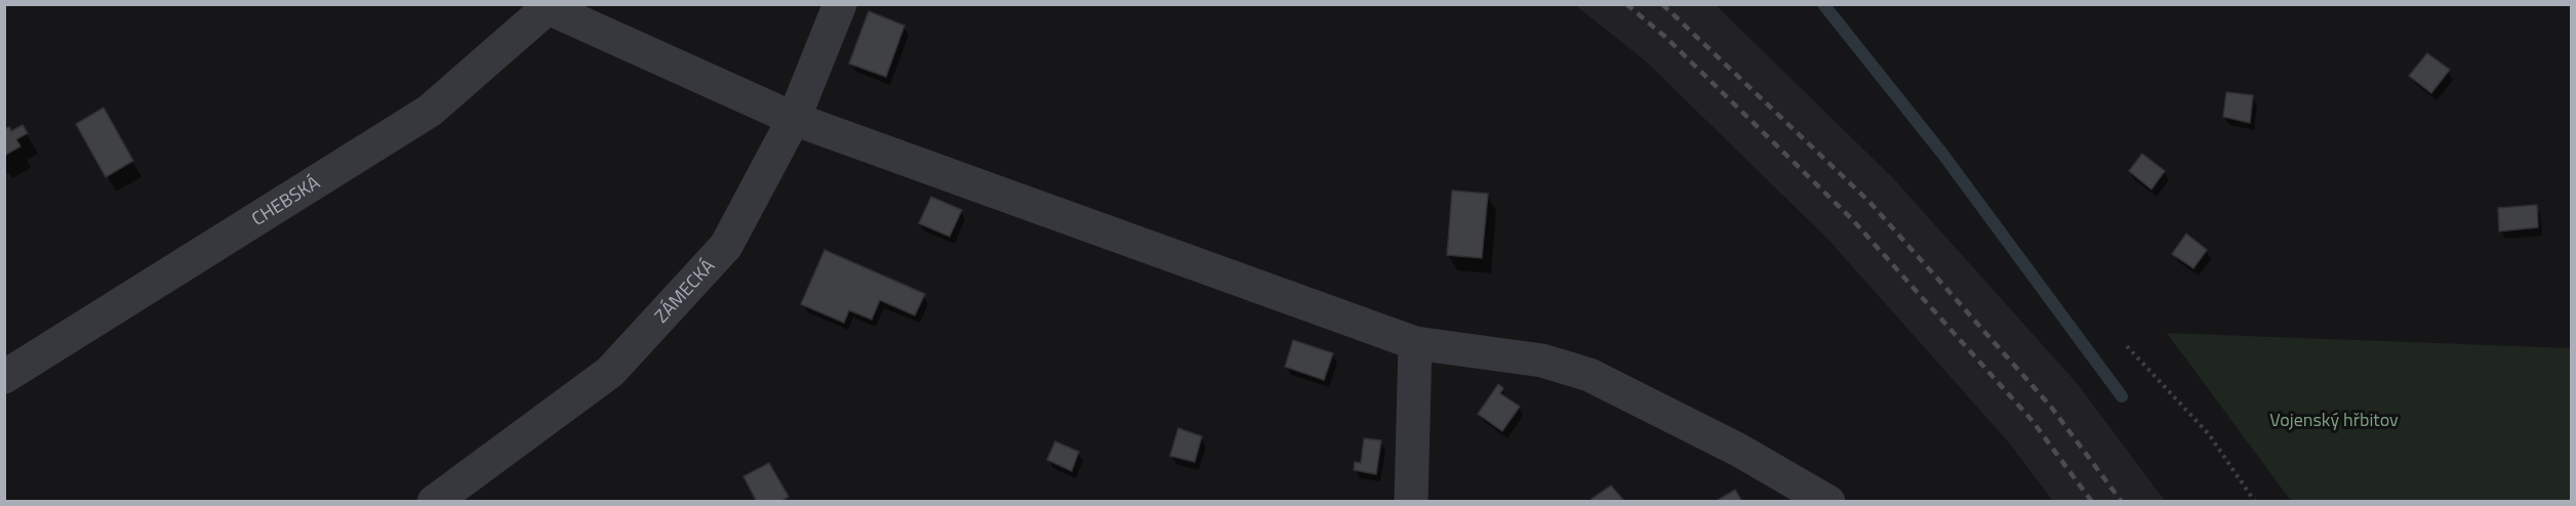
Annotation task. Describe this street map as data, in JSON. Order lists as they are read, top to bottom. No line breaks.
{"streets":{"street":["CHEBSKÁ","ZÁMECKÁ"]},"parks":["Vojenský hřbitov"]}
